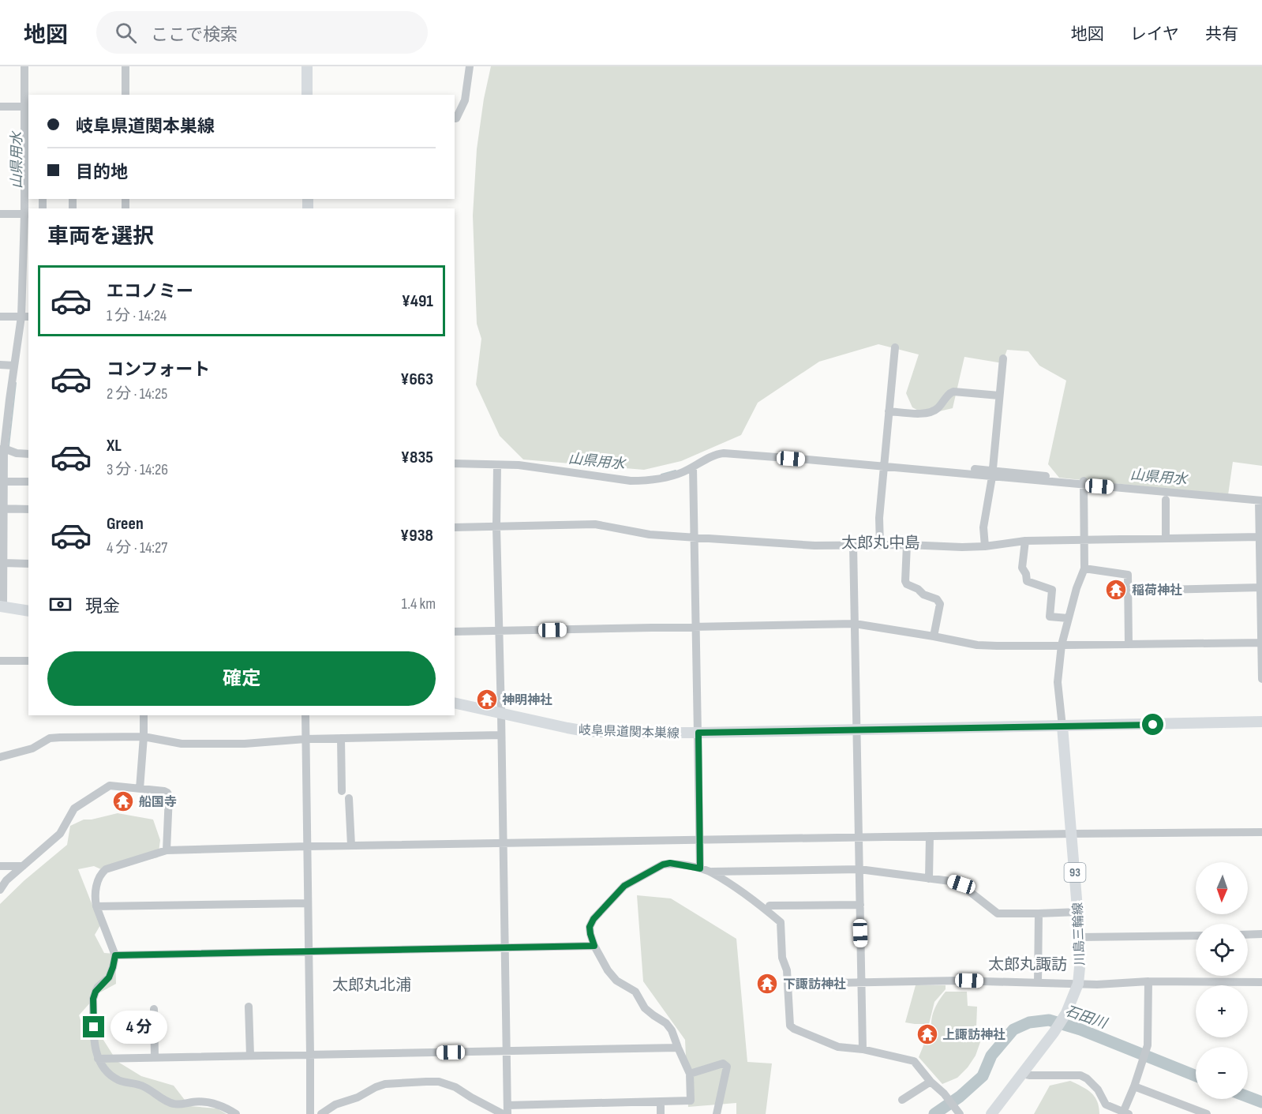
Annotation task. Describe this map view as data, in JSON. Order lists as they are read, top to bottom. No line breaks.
{"streets":{"main road":["岐阜県道関本巣線","93","川島三輪線"]},"crossings":[["岐阜県道関本巣線","川島三輪線"]],"districts":["太郎丸中島","太郎丸諏訪","太郎丸北浦"],"water":["山県用水","石田川"],"places":{"temple":["稲荷神社","神明神社","船国寺","下諏訪神社","上諏訪神社"]},"north":"bottom","page":{"header":"地図","search":"ここで検索","nav":["地図","レイヤ","共有"],"banner":["岐阜県道関本巣線","目的地"],"heading":"車両を選択","list":[{"name":"エコノミー","note":"1 分 · 14:24","value":"¥491"},{"name":"コンフォート","note":"2 分 · 14:25","value":"¥663"},{"name":"XL","note":"3 分 · 14:26","value":"¥835"},{"name":"Green","note":"4 分 · 14:27","value":"¥938"}],"pay":["現金","1.4 km"],"buttons":"確定","map_buttons":["+","−"],"bubble":"4 分"}}
